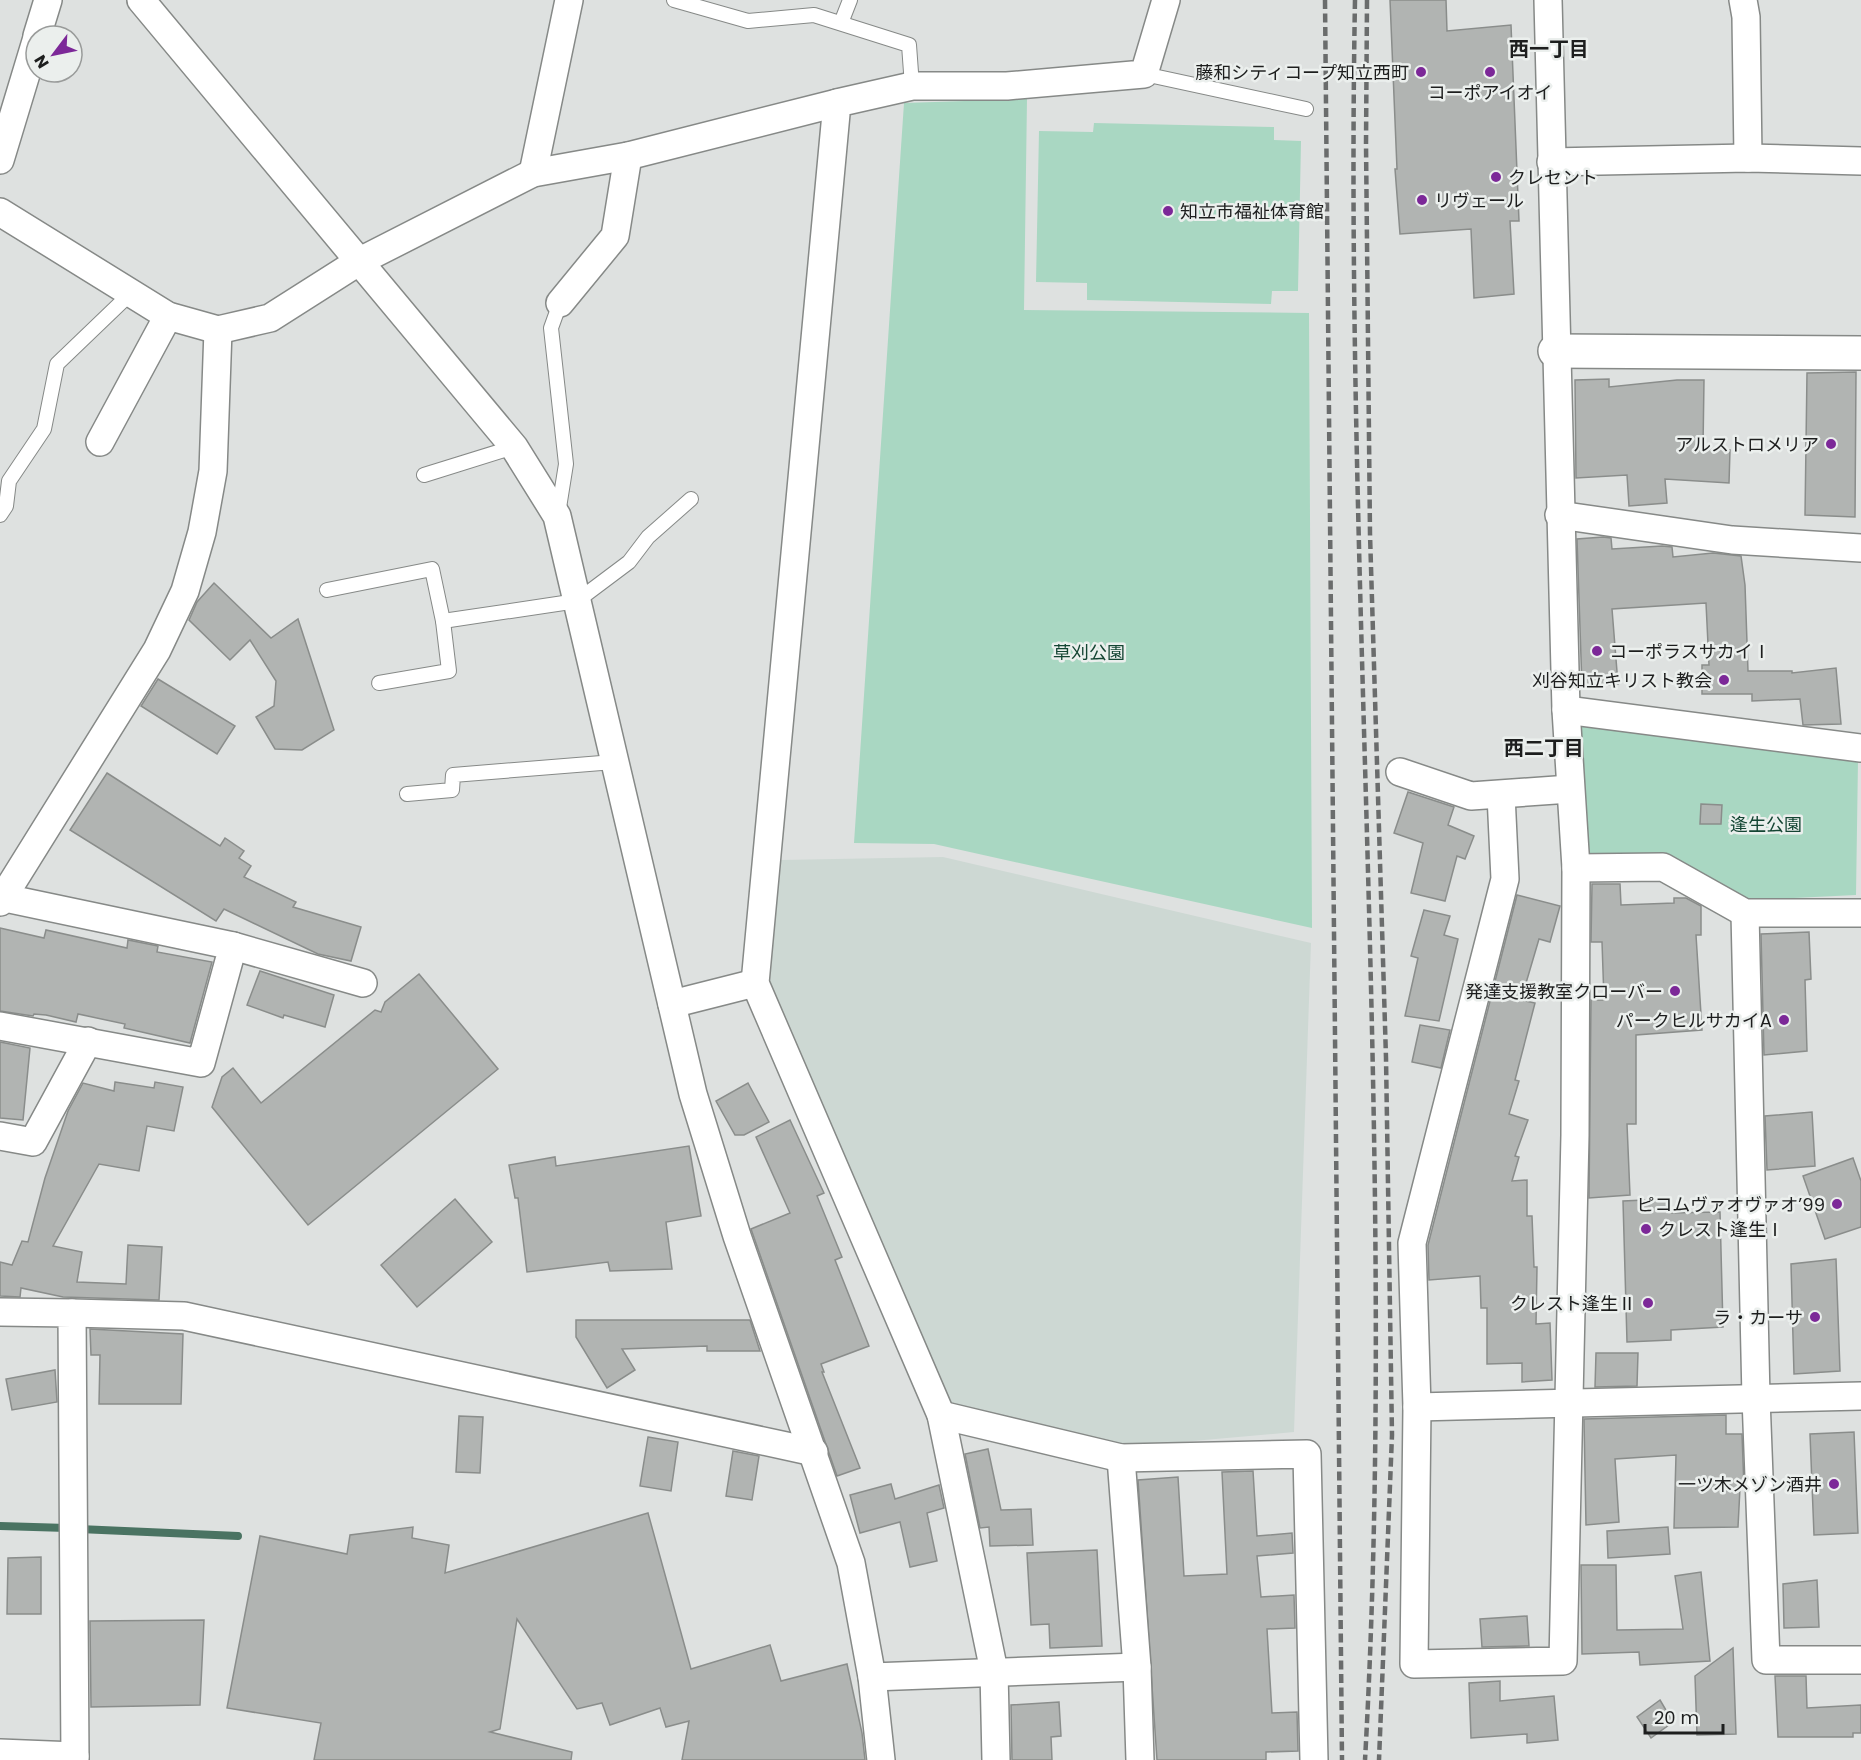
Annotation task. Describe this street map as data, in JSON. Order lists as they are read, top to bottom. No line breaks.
{"districts":["西一丁目","西二丁目"],"parks":["草刈公園","逢生公園"],"places":["藤和シティコープ知立西町","コーポアイオイ","クレセント","リヴェール","知立市福祉体育館","アルストロメリア","コーポラスサカイⅠ","刈谷知立キリスト教会","発達支援教室クローバー","パークヒルサカイA","ピコムヴァオヴァオ’99","クレスト逢生Ⅰ","クレスト逢生Ⅱ","ラ・カーサ","一ツ木メゾン酒井"],"scale_bar":"20 m","north":"bottom left"}
